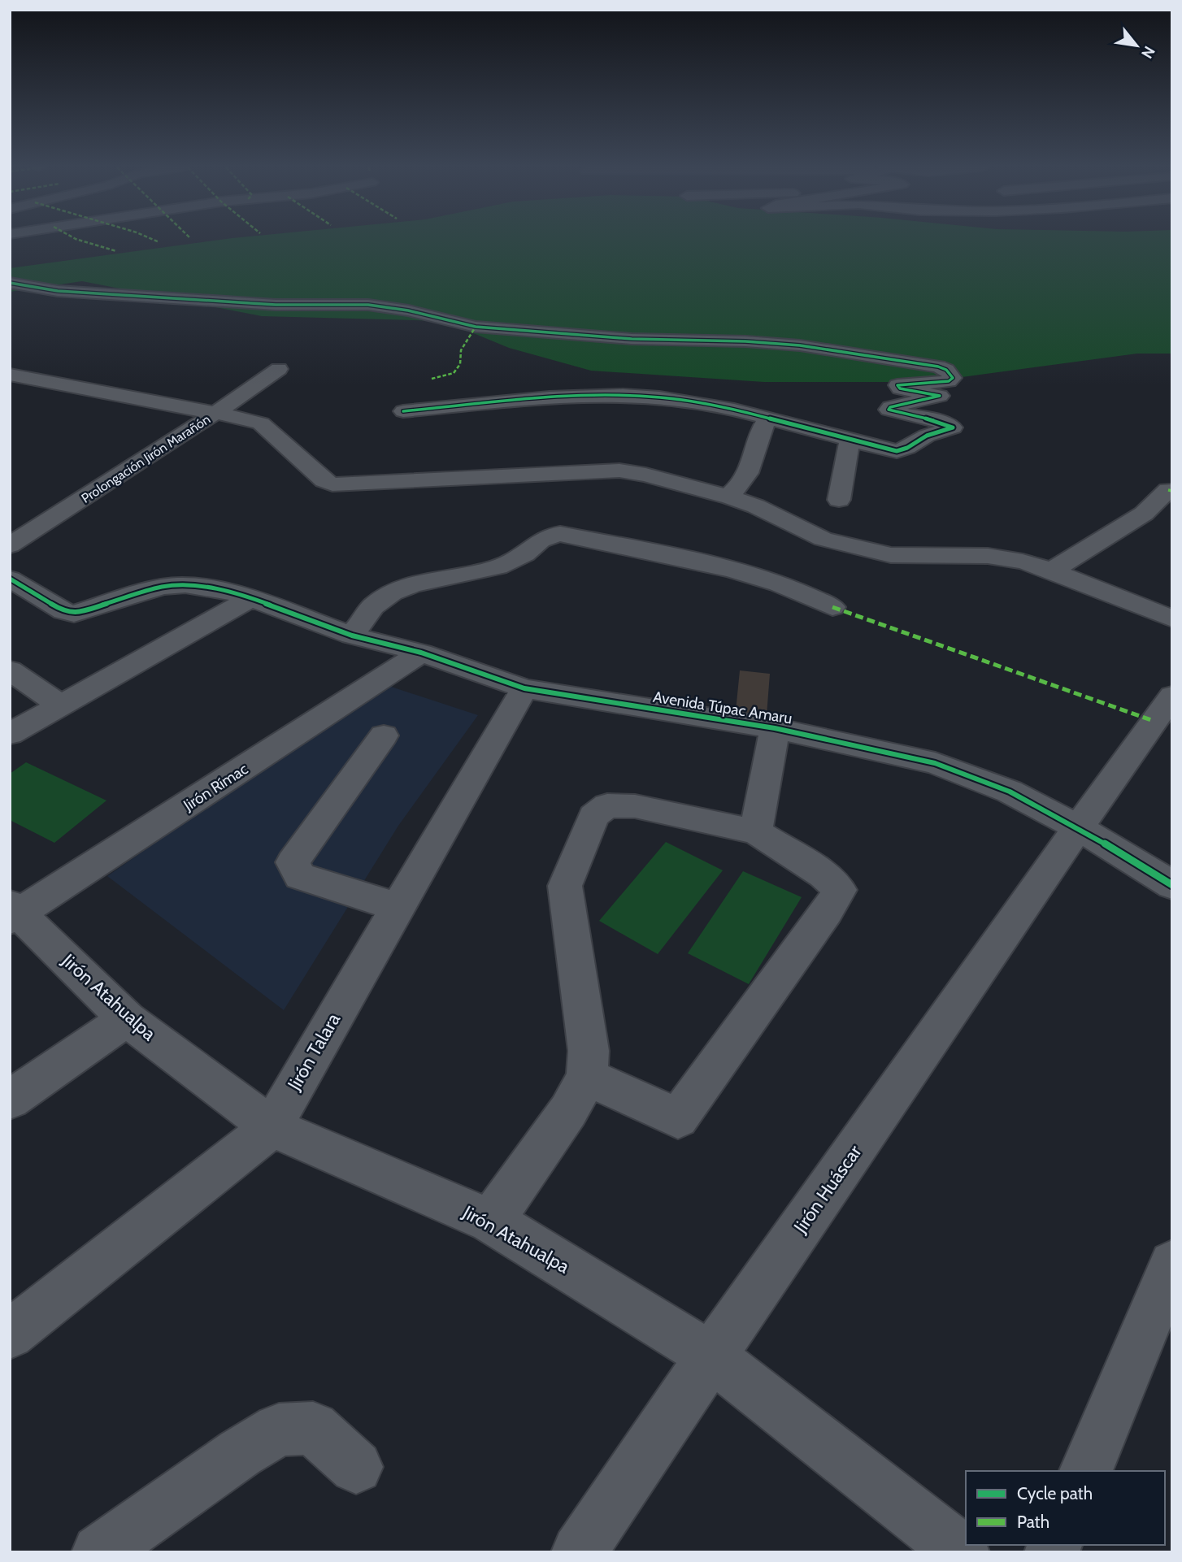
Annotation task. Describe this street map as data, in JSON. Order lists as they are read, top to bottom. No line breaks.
{"streets":{"street":["Prolongación Jirón Marañón","Avenida Túpac Amaru","Jirón Rímac","Jirón Atahualpa","Jirón Talara","Jirón Huáscar"]},"crossings":[["Avenida Túpac Amaru","Jirón Rímac"],["Avenida Túpac Amaru","Jirón Talara"],["Avenida Túpac Amaru","Jirón Huáscar"],["Jirón Rímac","Jirón Atahualpa"],["Jirón Atahualpa","Jirón Talara"],["Jirón Atahualpa","Jirón Huáscar"]],"legend":["Cycle path","Path"],"north":"bottom right"}
